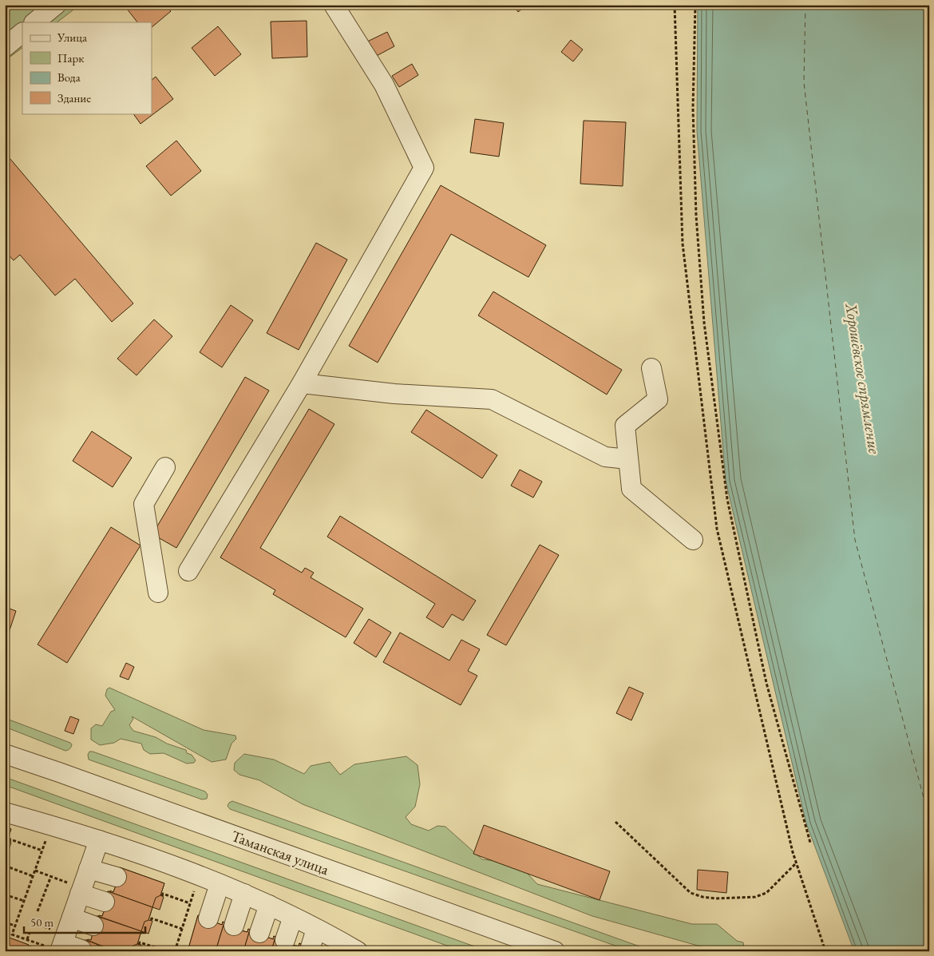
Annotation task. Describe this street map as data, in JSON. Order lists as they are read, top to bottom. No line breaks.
{"streets":{"street":["Таманская улица"]},"water":["Хорошёвское спрямление"],"legend":["Улица","Парк","Вода","Здание"],"scale_bar":"50 m"}
